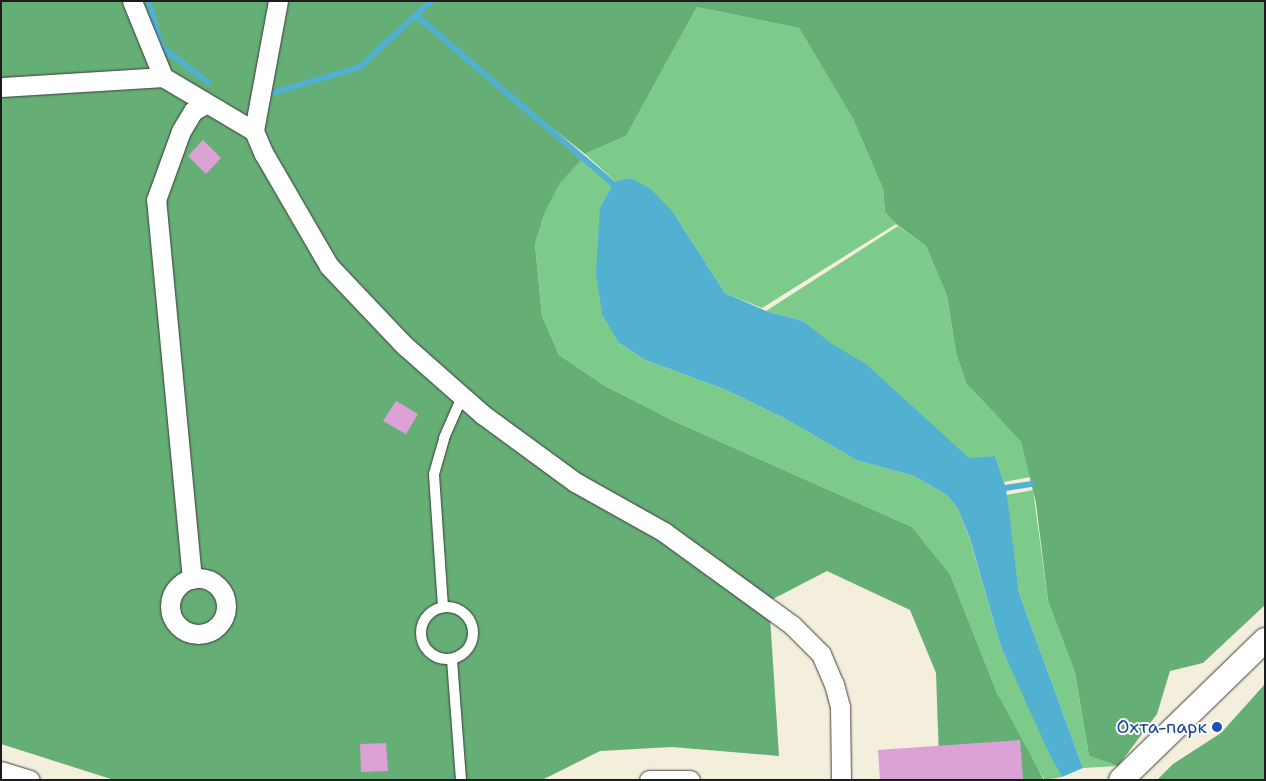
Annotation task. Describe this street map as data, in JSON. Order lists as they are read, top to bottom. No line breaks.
{"places":["Охта-парк"]}
